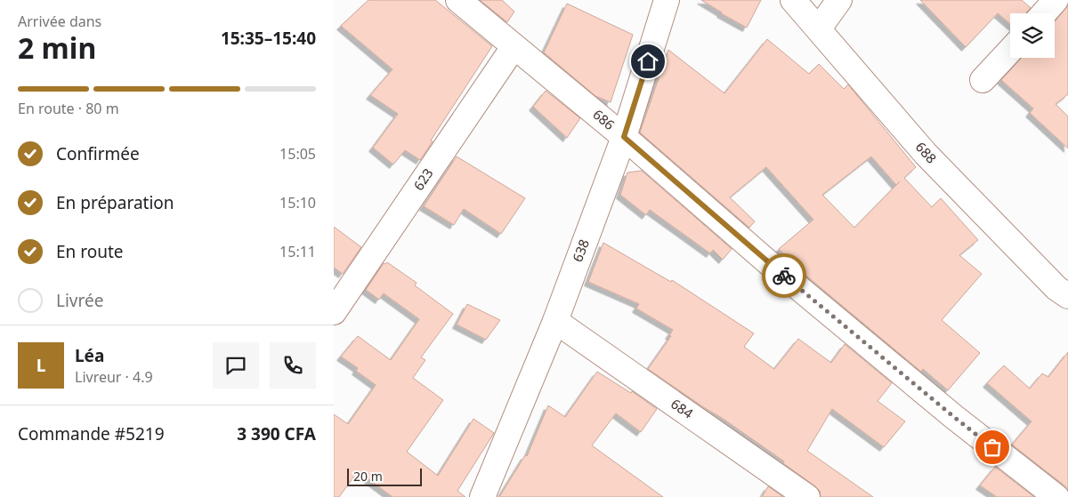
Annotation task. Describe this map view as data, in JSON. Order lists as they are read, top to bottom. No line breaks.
{"streets":{"street":["686","688","623","638","684"]},"crossings":[["686","623"],["686","638"],["638","684"]],"scale_bar":"20 m","page":{"heading":["2 min","Arrivée dans","15:35–15:40"],"panel":["Léa","Livreur · 4.9","Commande #5219","3 390 CFA"],"bar":"En route · 80 m","list":[["Confirmée","15:05"],["En préparation","15:10"],["En route","15:11"],"Livrée"],"round":"L","scale":"20 m"}}
